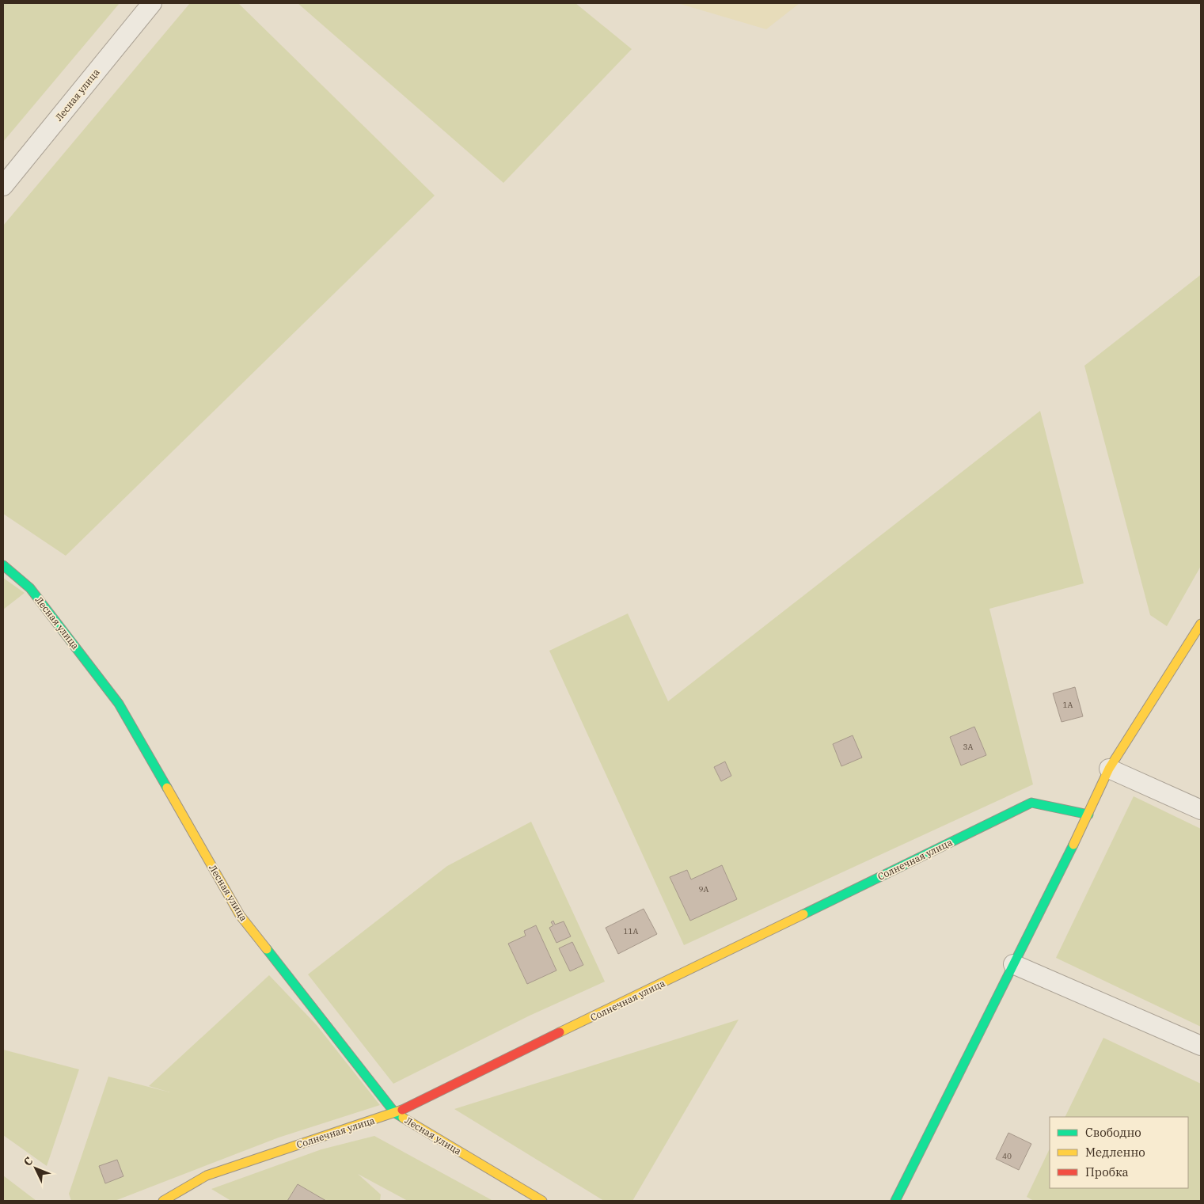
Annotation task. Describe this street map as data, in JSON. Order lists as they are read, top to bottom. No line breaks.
{"streets":{"street":["Лесная улица","Солнечная улица"]},"crossings":[["Лесная улица","Солнечная улица"]],"house_numbers":["1А","3А","9А","11А","40"],"legend":["Свободно","Медленно","Пробка"],"north":"top left"}
